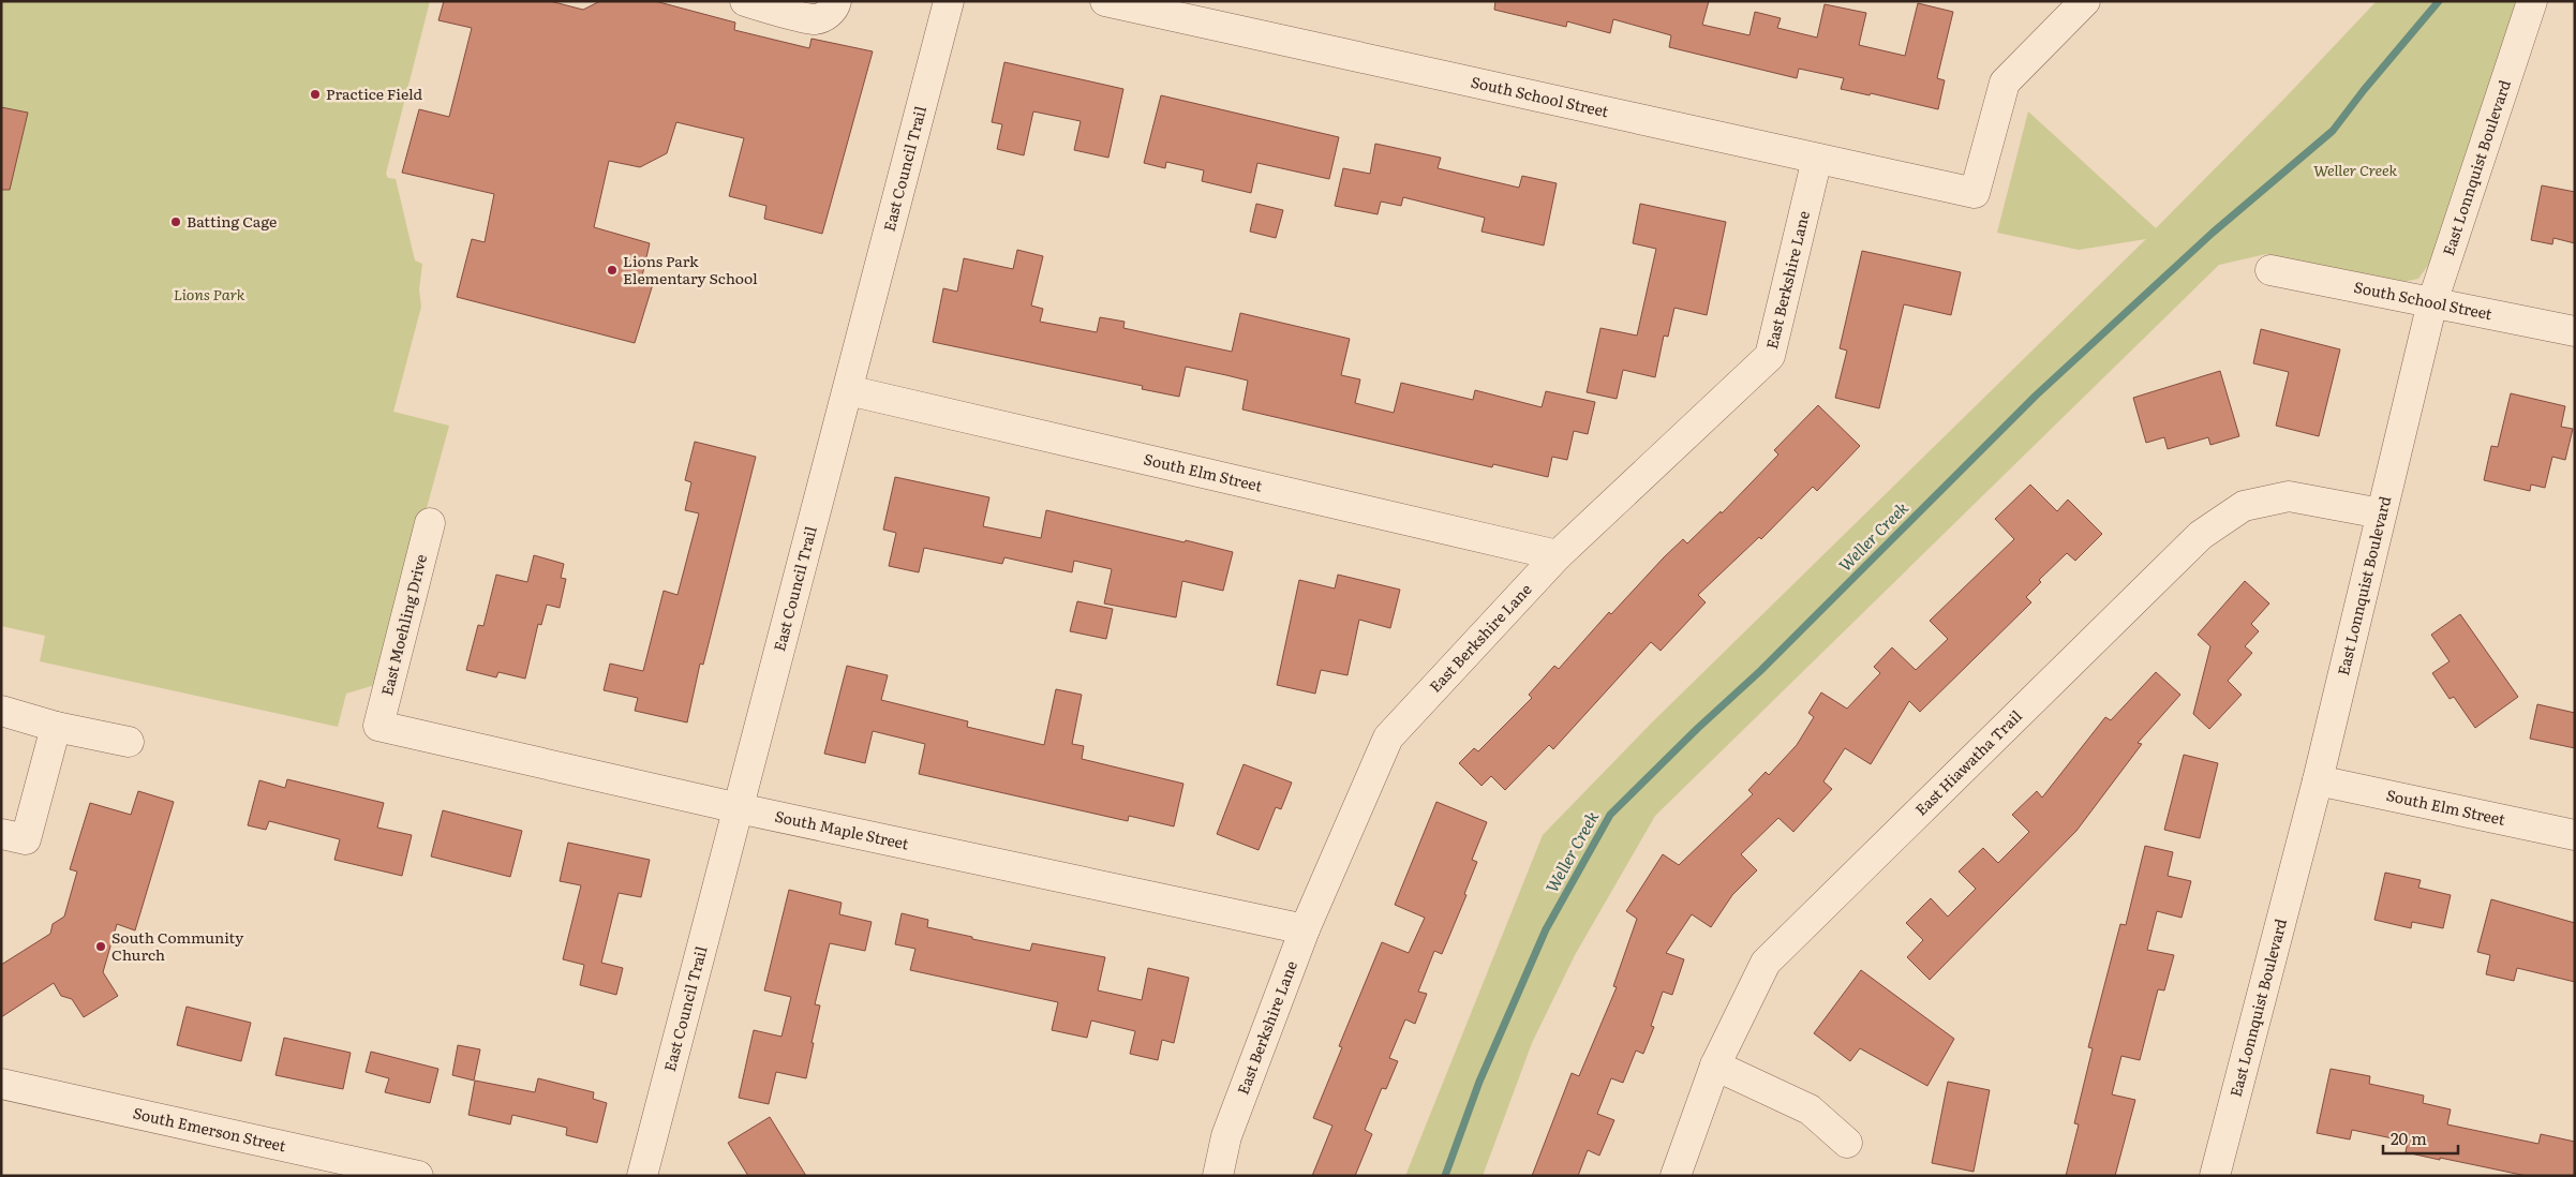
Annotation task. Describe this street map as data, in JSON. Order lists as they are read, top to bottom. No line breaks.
{"streets":{"street":["South School Street","East Lonnquist Boulevard","East Council Trail","East Berkshire Lane","South Elm Street","East Moehling Drive","East Hiawatha Trail","South Maple Street","South Emerson Street"]},"crossings":[["South School Street","East Lonnquist Boulevard"],["South School Street","East Berkshire Lane"],["East Lonnquist Boulevard","South Elm Street"],["East Lonnquist Boulevard","East Hiawatha Trail"],["East Council Trail","South Elm Street"],["East Council Trail","South Maple Street"],["East Berkshire Lane","South Elm Street"],["East Berkshire Lane","South Maple Street"],["East Moehling Drive","South Maple Street"]],"water":["Weller Creek"],"parks":["Weller Creek","Lions Park"],"places":["Practice Field","Batting Cage","Lions Park Elementary School","South Community Church"],"scale_bar":"20 m"}
